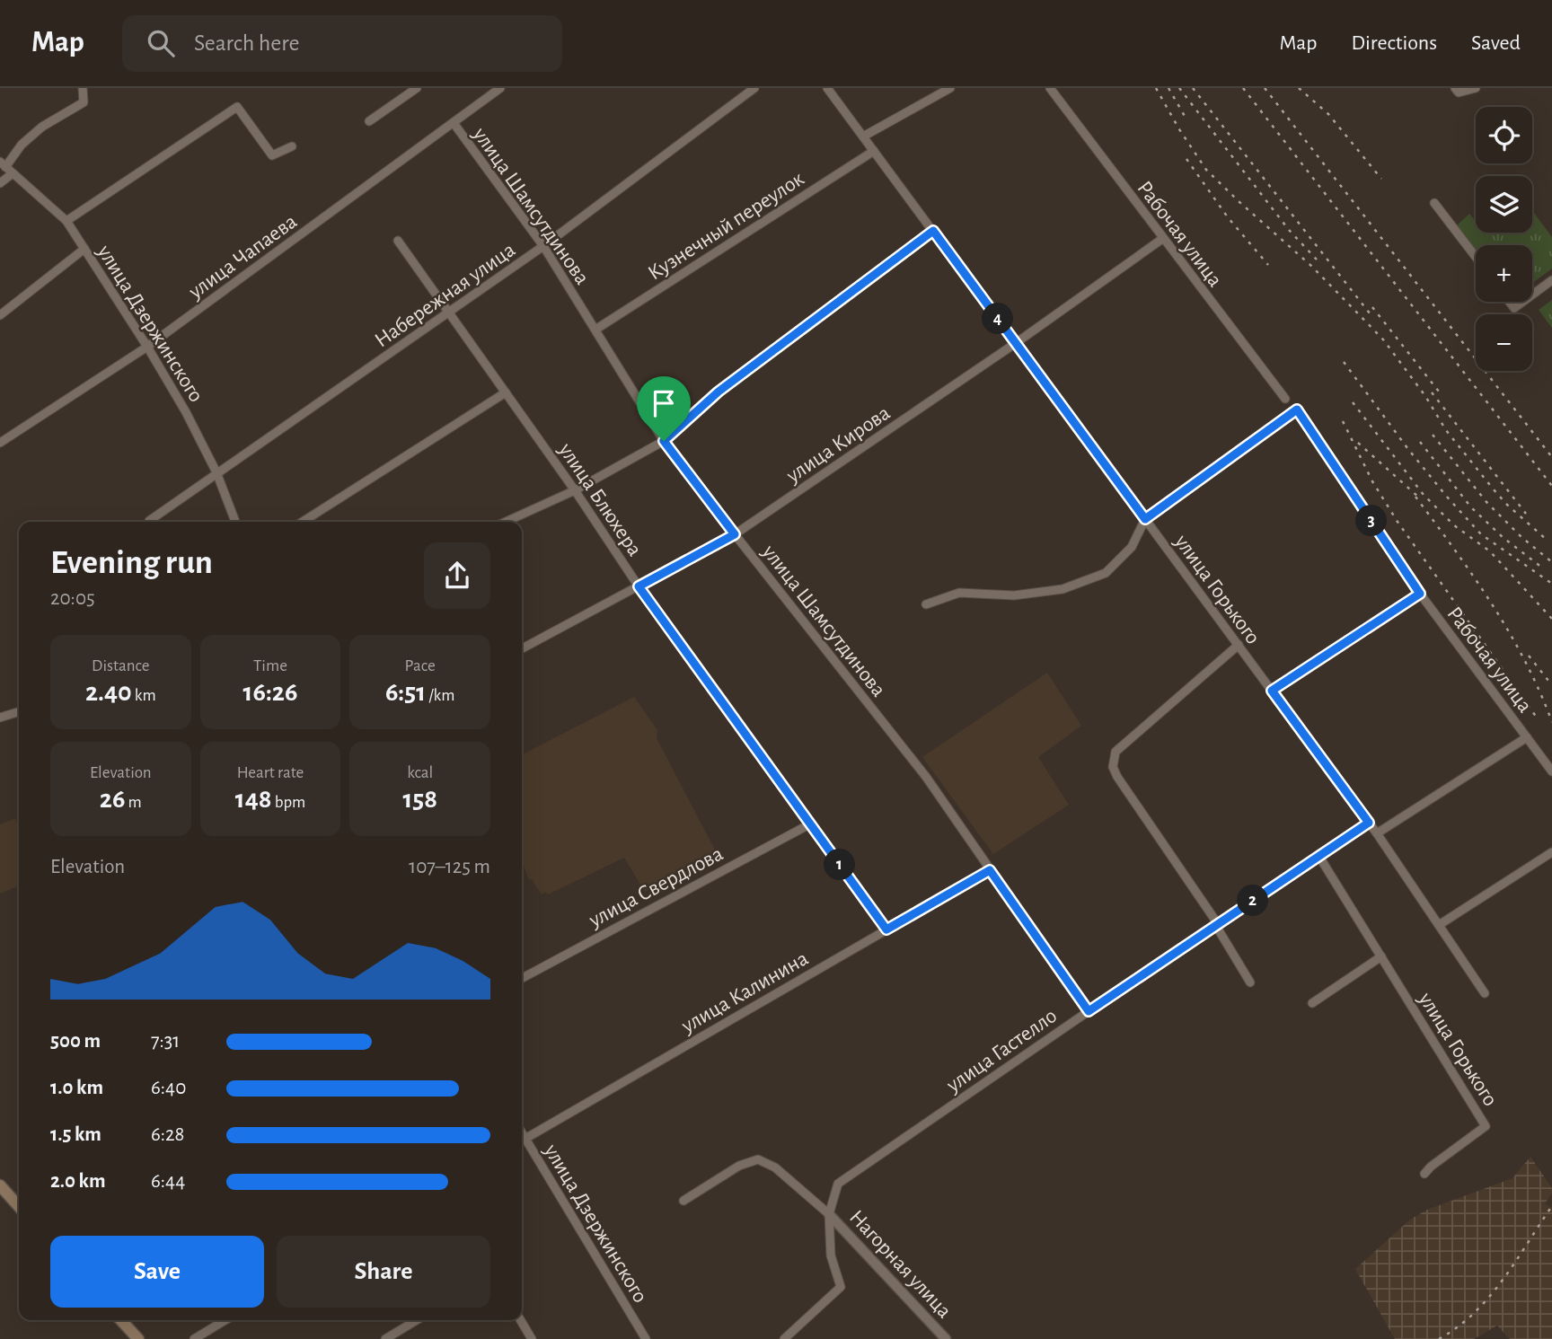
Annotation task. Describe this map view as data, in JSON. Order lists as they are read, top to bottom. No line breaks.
{"streets":{"street":["улица Шамсутдинова","Кузнечный переулок","Рабочая улица","улица Чапаева","Набережная улица","улица Дзержинского","улица Кирова","улица Блюхера","улица Горького","улица Свердлова","улица Калинина","улица Гастелло","Нагорная улица"]},"crossings":[["улица Шамсутдинова","Кузнечный переулок"],["улица Шамсутдинова","улица Чапаева"],["улица Шамсутдинова","Набережная улица"],["улица Шамсутдинова","улица Кирова"],["улица Шамсутдинова","улица Калинина"],["улица Шамсутдинова","улица Гастелло"],["Кузнечный переулок","улица Горького"],["Рабочая улица","улица Кирова"],["Рабочая улица","улица Горького"],["улица Чапаева","улица Дзержинского"],["Набережная улица","улица Дзержинского"],["Набережная улица","улица Блюхера"],["улица Кирова","улица Блюхера"],["улица Кирова","улица Горького"],["улица Блюхера","улица Свердлова"],["улица Блюхера","улица Калинина"],["улица Горького","улица Гастелло"],["улица Гастелло","Нагорная улица"]],"page":{"header":"Map","search":"Search here","nav":["Map","Directions","Saved"],"map_buttons":["+","−"],"pins":["4","3","1","2"],"heading":["Evening run","20:05"],"stats":[["Distance","2.40 km"],["Time","16:26"],["Pace","6:51 /km"],["Elevation","26 m"],["Heart rate","148 bpm"],["kcal","158"]],"chart":["Elevation","107–125 m"],"list":[{"name":"500 m","note":"7:31"},{"name":"1.0 km","note":"6:40"},{"name":"1.5 km","note":"6:28"},{"name":"2.0 km","note":"6:44"}],"buttons":["Save","Share"]}}
